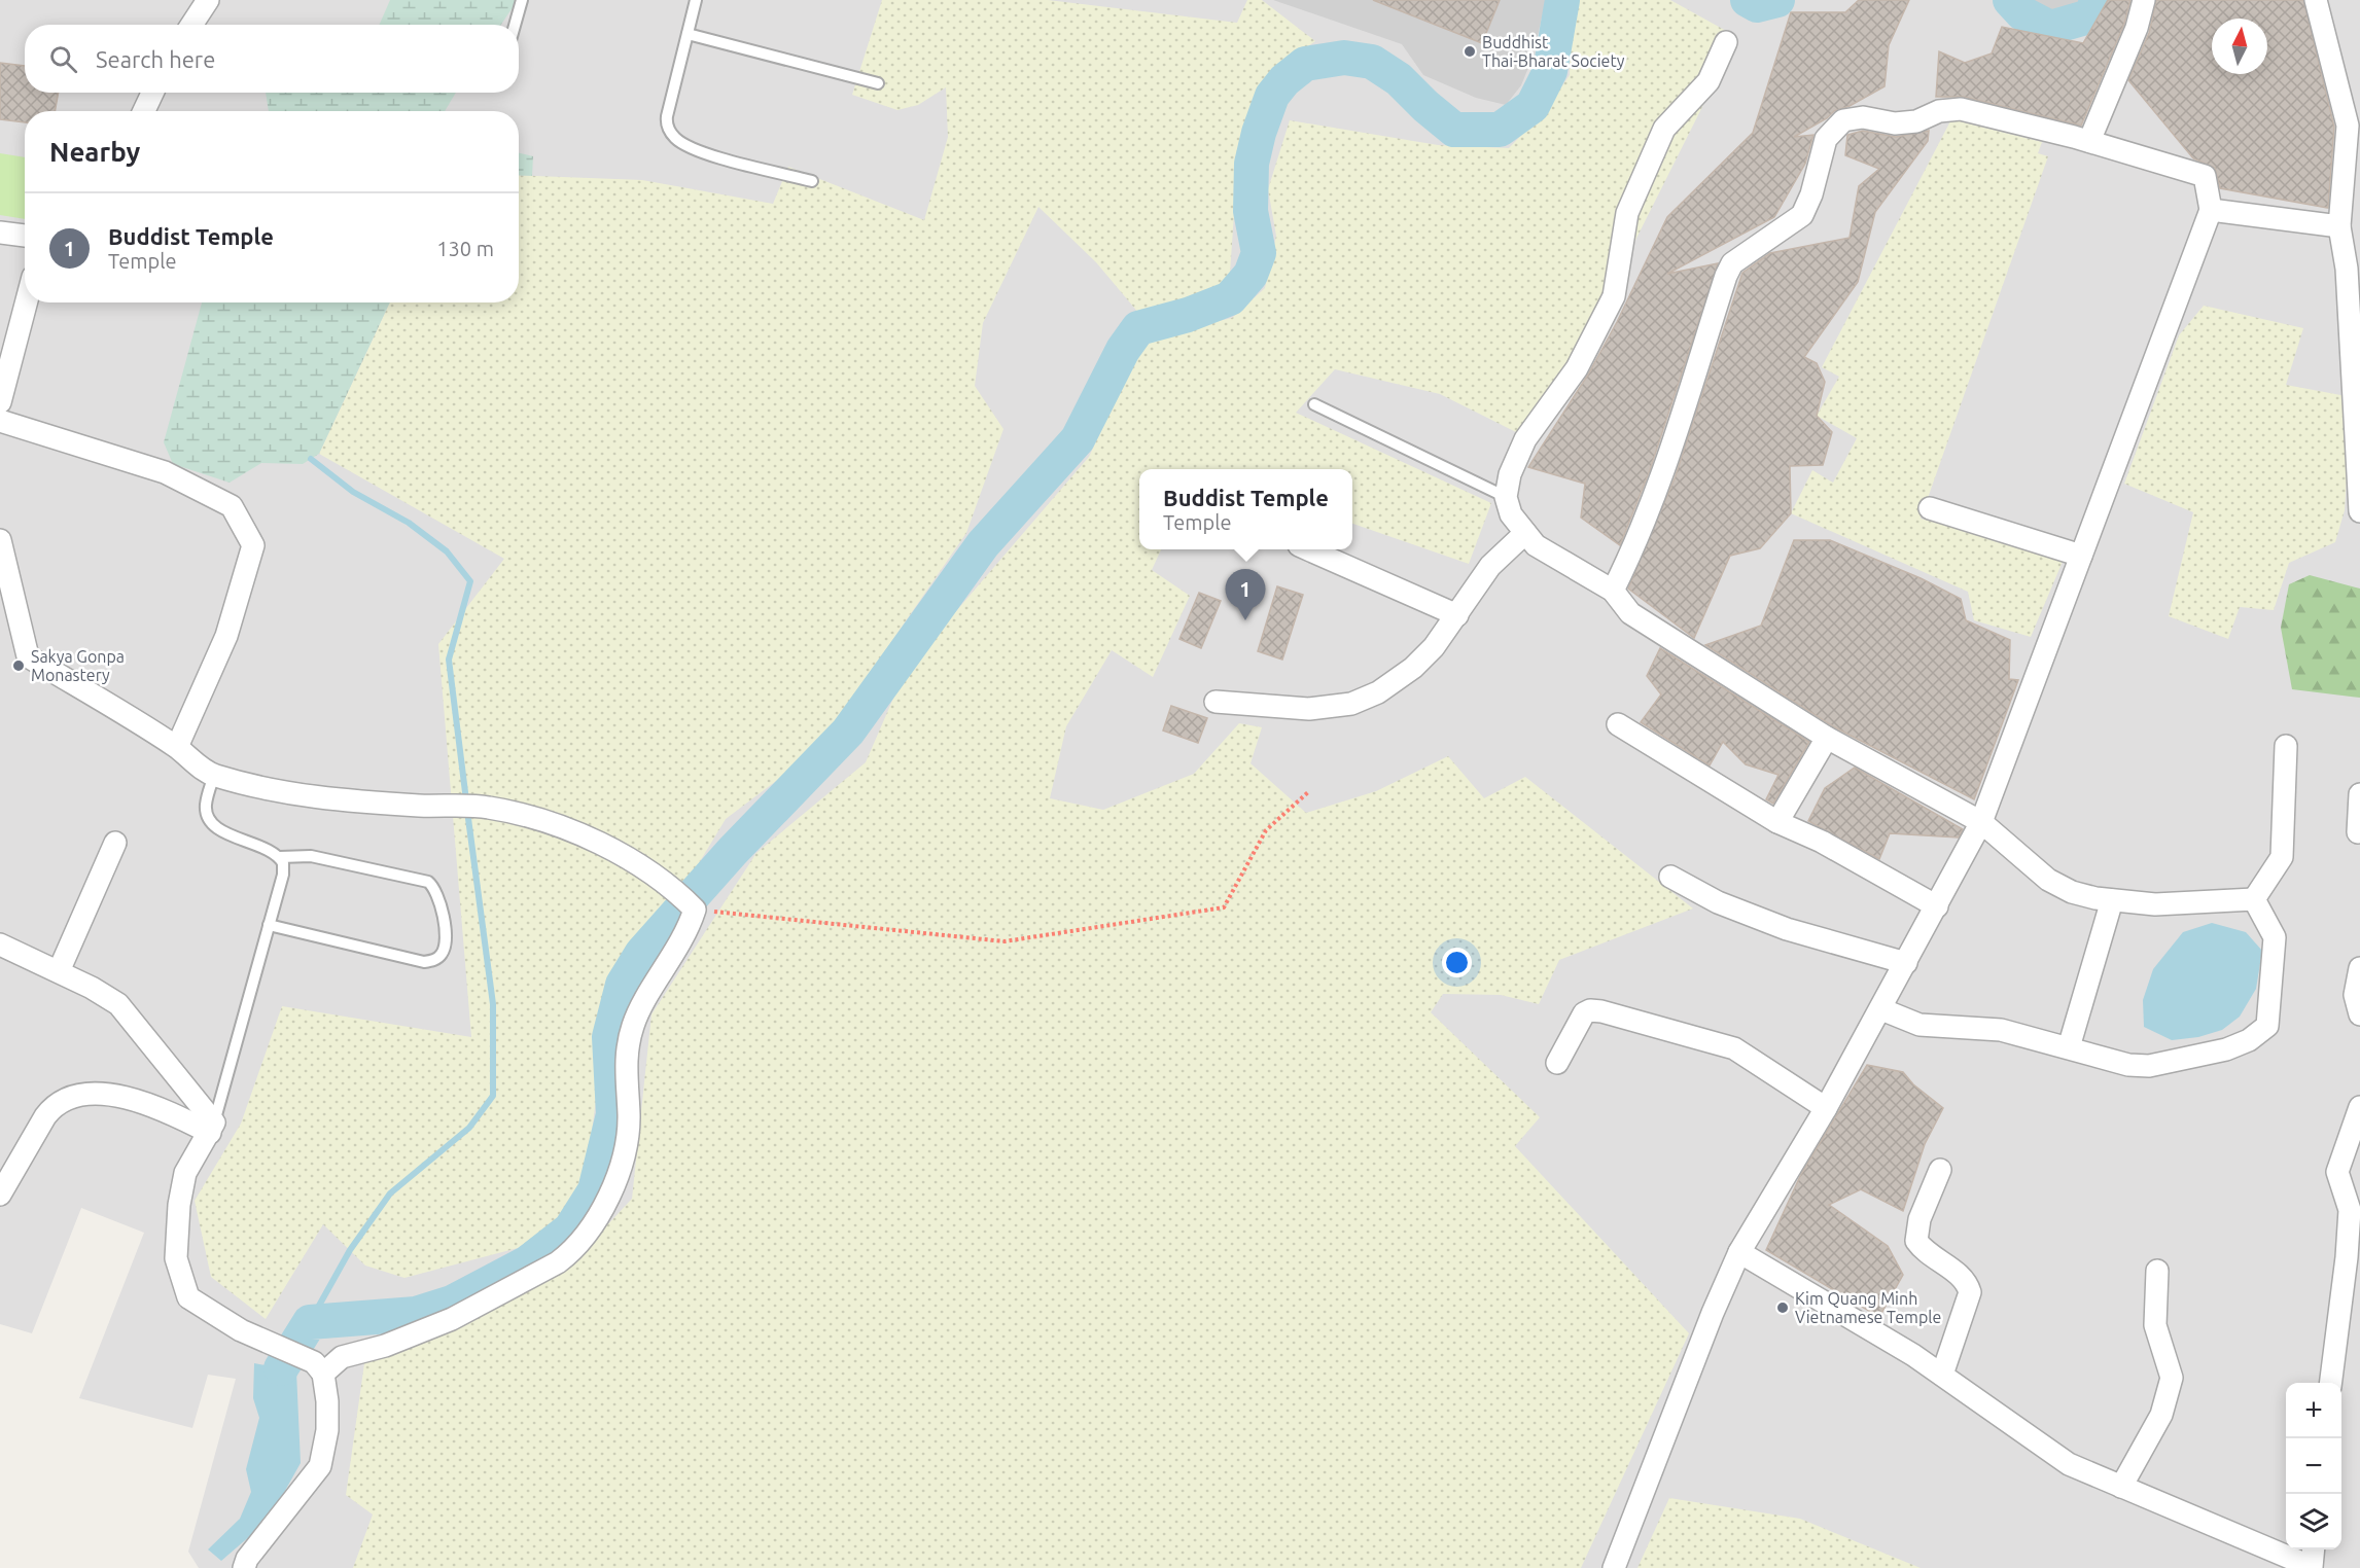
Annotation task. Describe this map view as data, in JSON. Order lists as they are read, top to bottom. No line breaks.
{"places":["Buddhist Thai-Bharat Society","Sakya Gonpa Monastery","Kim Quang Minh Vietnamese Temple"],"north":"top","page":{"search":"Search here","heading":"Nearby","list":[{"mark":"1","name":"Buddist Temple","note":"Temple","value":"130 m"}],"popup":["Buddist Temple","Temple"],"pins":"1","map_buttons":["+","−"]}}
